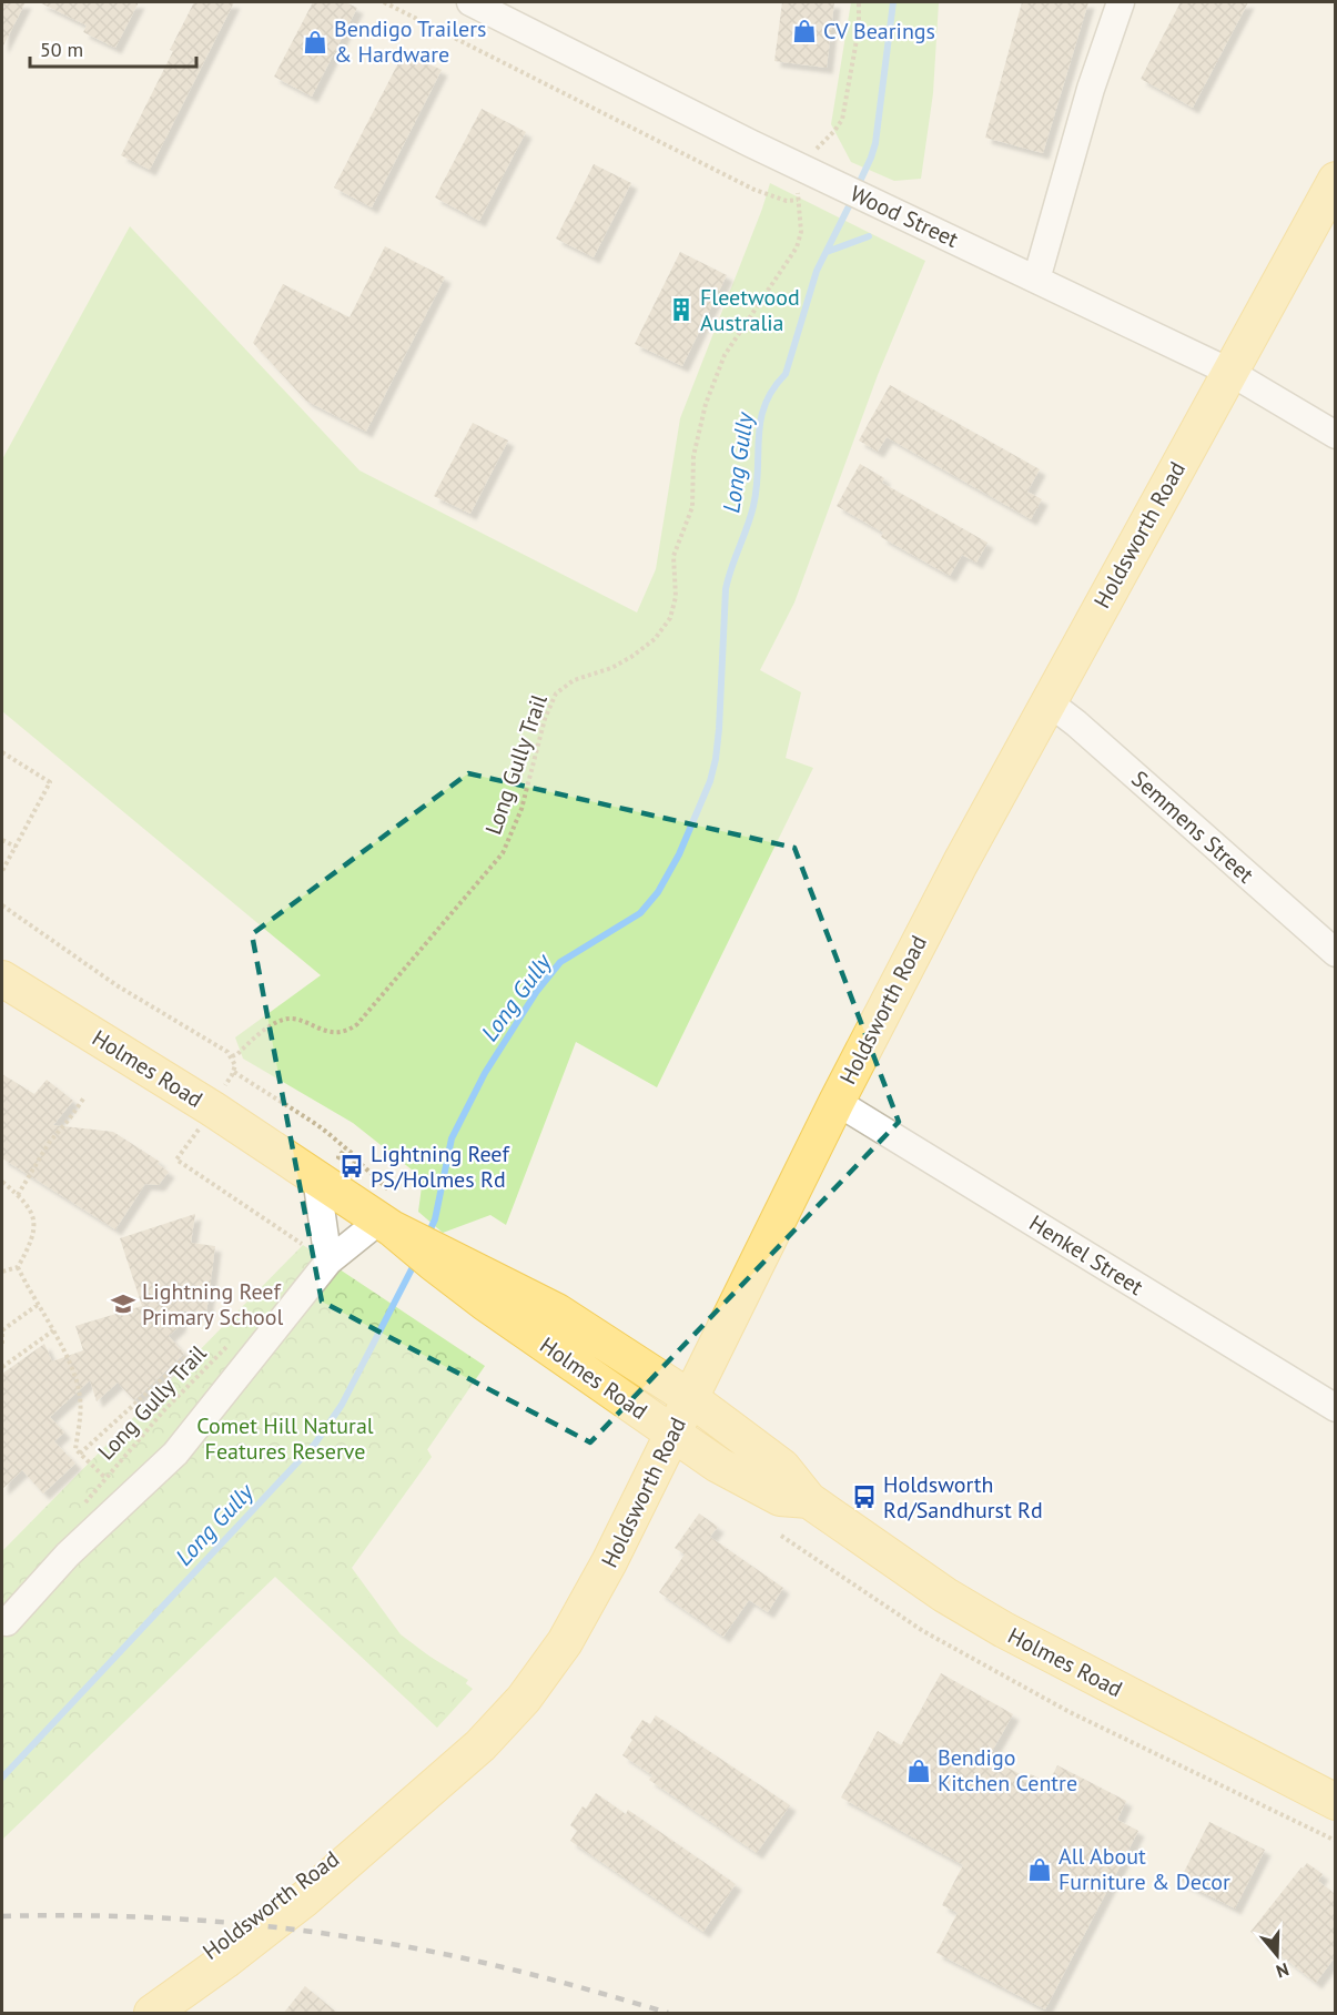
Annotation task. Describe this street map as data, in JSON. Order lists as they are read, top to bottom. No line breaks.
{"streets":{"main road":["Holdsworth Road","Holmes Road"],"street":["Wood Street","Semmens Street","Henkel Street"],"path":["Long Gully Trail"]},"crossings":[["Wood Street","Holdsworth Road"],["Holdsworth Road","Semmens Street"],["Holdsworth Road","Holmes Road"],["Holdsworth Road","Henkel Street"]],"water":["Long Gully"],"parks":["Comet Hill Natural Features Reserve"],"places":{"shop":["CV Bearings","Bendigo Trailers & Hardware","Bendigo Kitchen Centre","All About Furniture & Decor"],"building":["Fleetwood Australia"],"bus stop":["Lightning Reef PS/Holmes Rd","Holdsworth Rd/Sandhurst Rd"],"school or university":["Lightning Reef Primary School"]},"scale_bar":"50 m","north":"bottom"}
